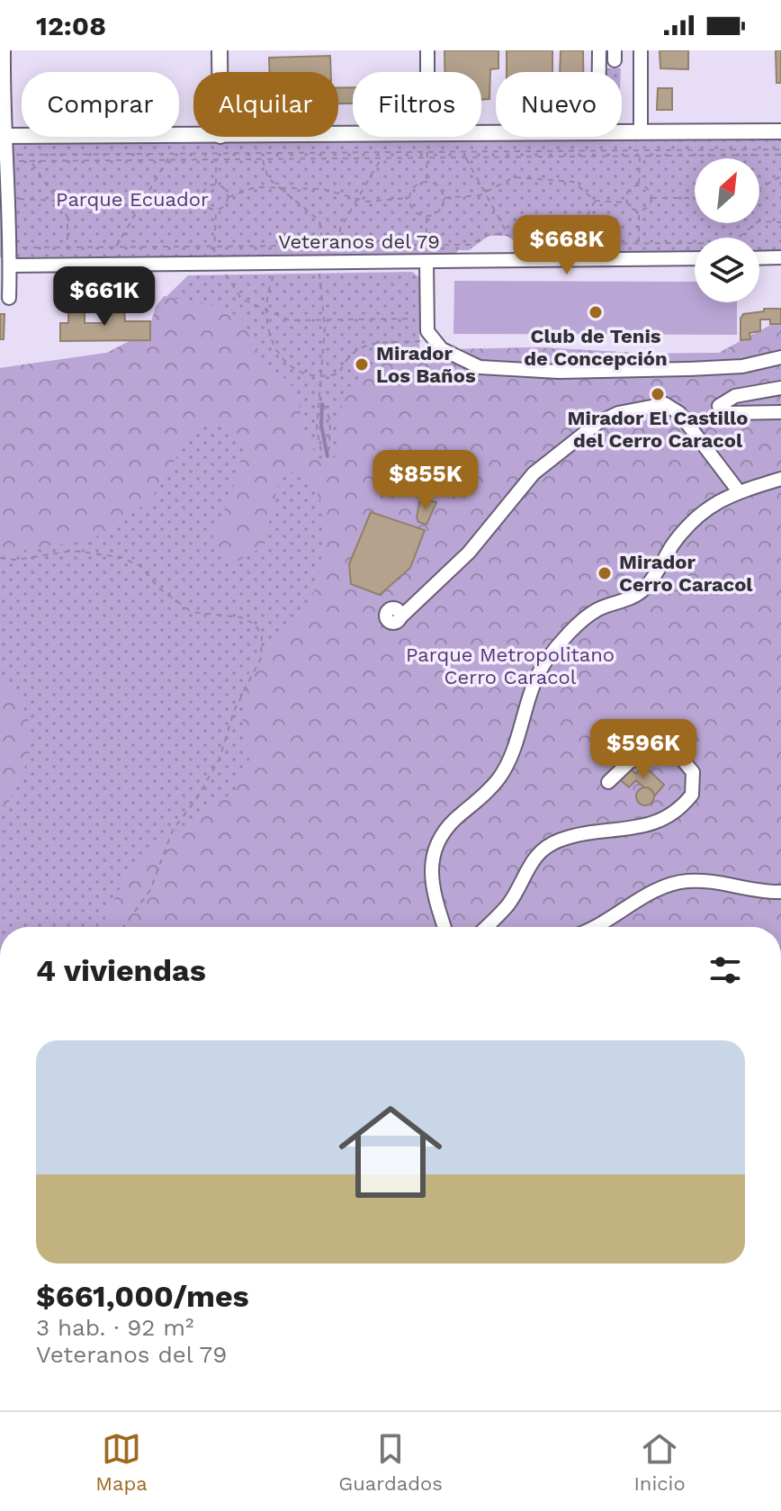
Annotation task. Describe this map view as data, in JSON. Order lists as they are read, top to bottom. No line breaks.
{"streets":{"street":["Veteranos del 79"]},"parks":["Parque Ecuador","Parque Metropolitano Cerro Caracol"],"places":["Club de Tenis de Concepción","Mirador Los Baños","Mirador El Castillo del Cerro Caracol","Mirador Cerro Caracol"],"north":"top right","page":{"status":"12:08","chip":["Comprar","Alquilar","Filtros","Nuevo"],"price":["$668K","$661K","$855K","$596K"],"heading":"4 viviendas","list":[{"name":"$661,000/mes","note":"3 hab. · 92 m² · Veteranos del 79"}],"tabs":["Mapa","Guardados","Inicio"]}}
